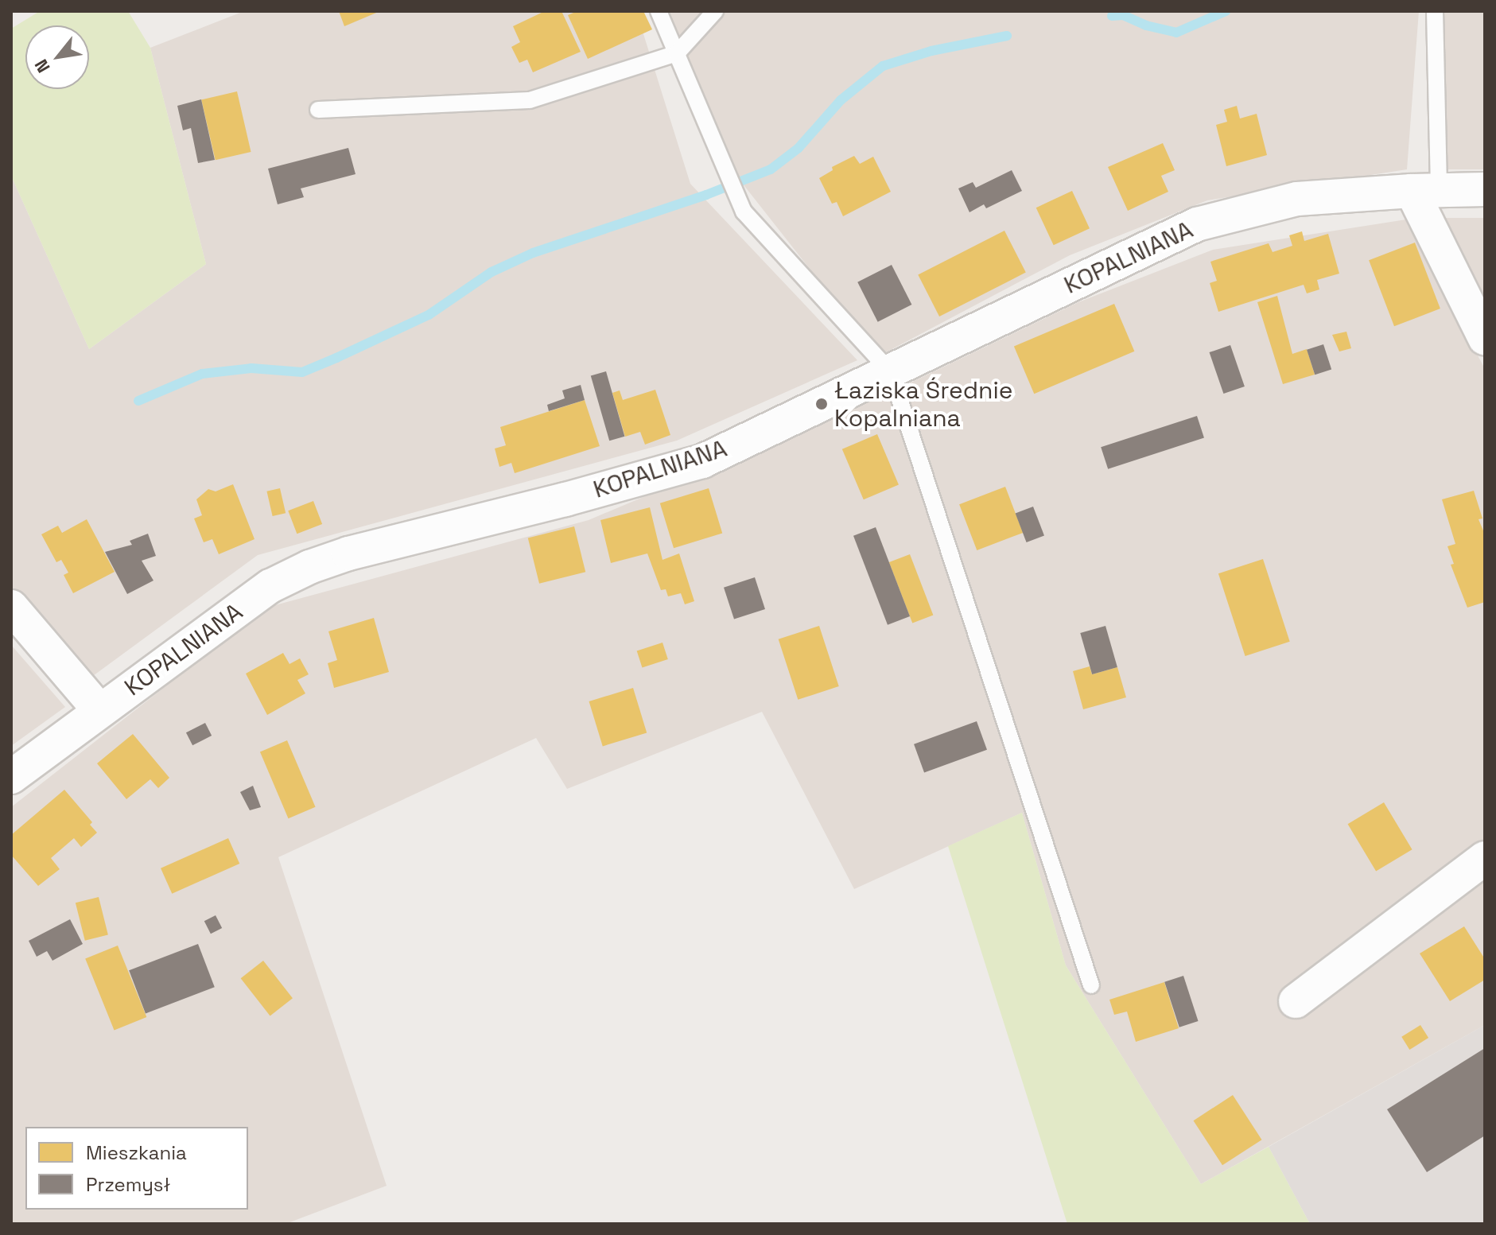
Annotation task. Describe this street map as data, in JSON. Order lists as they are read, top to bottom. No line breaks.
{"streets":{"street":["KOPALNIANA"]},"places":["Łaziska Średnie Kopalniana"],"legend":["Mieszkania","Przemysł"],"north":"bottom left"}
